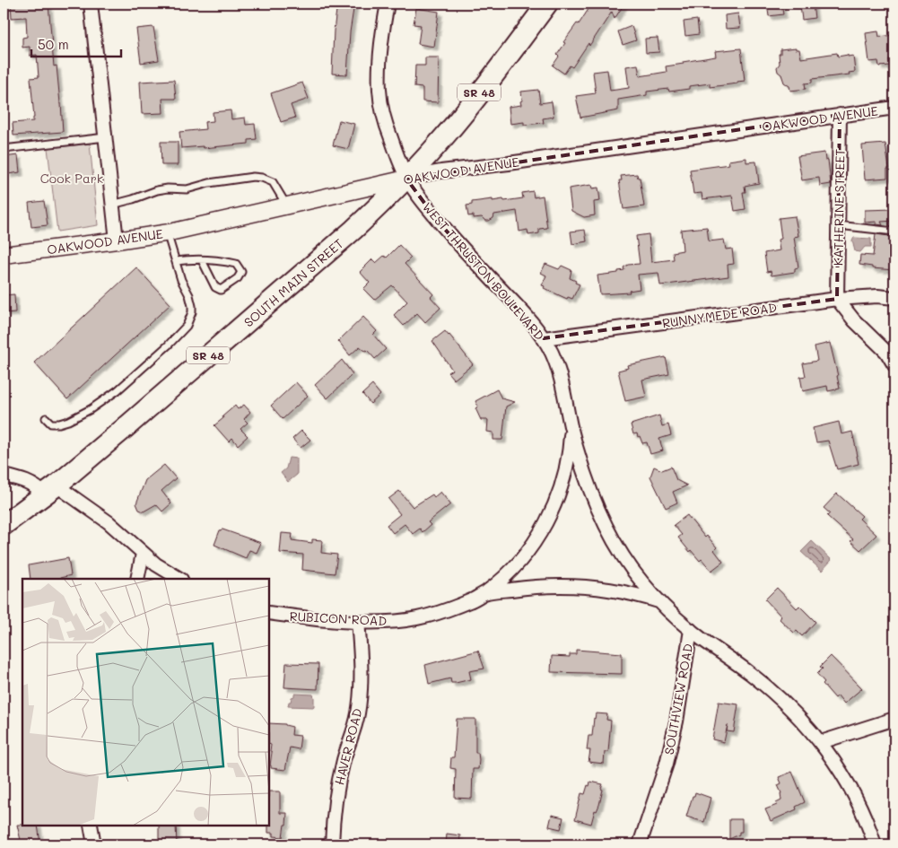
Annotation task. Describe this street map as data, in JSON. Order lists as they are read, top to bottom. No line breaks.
{"streets":{"main road":["SR 48","SOUTH MAIN STREET"],"street":["OAKWOOD AVENUE","KATHERINE STREET","WEST THRUSTON BOULEVARD","RUNNYMEDE ROAD","RUBICON ROAD","SOUTHVIEW ROAD","HAVER ROAD"]},"crossings":[["OAKWOOD AVENUE","KATHERINE STREET"],["OAKWOOD AVENUE","WEST THRUSTON BOULEVARD"],["OAKWOOD AVENUE","SOUTH MAIN STREET"],["KATHERINE STREET","RUNNYMEDE ROAD"],["WEST THRUSTON BOULEVARD","SOUTH MAIN STREET"],["WEST THRUSTON BOULEVARD","RUNNYMEDE ROAD"],["WEST THRUSTON BOULEVARD","RUBICON ROAD"],["WEST THRUSTON BOULEVARD","SOUTHVIEW ROAD"],["RUBICON ROAD","HAVER ROAD"]],"parks":["Cook Park"],"scale_bar":"50 m"}
